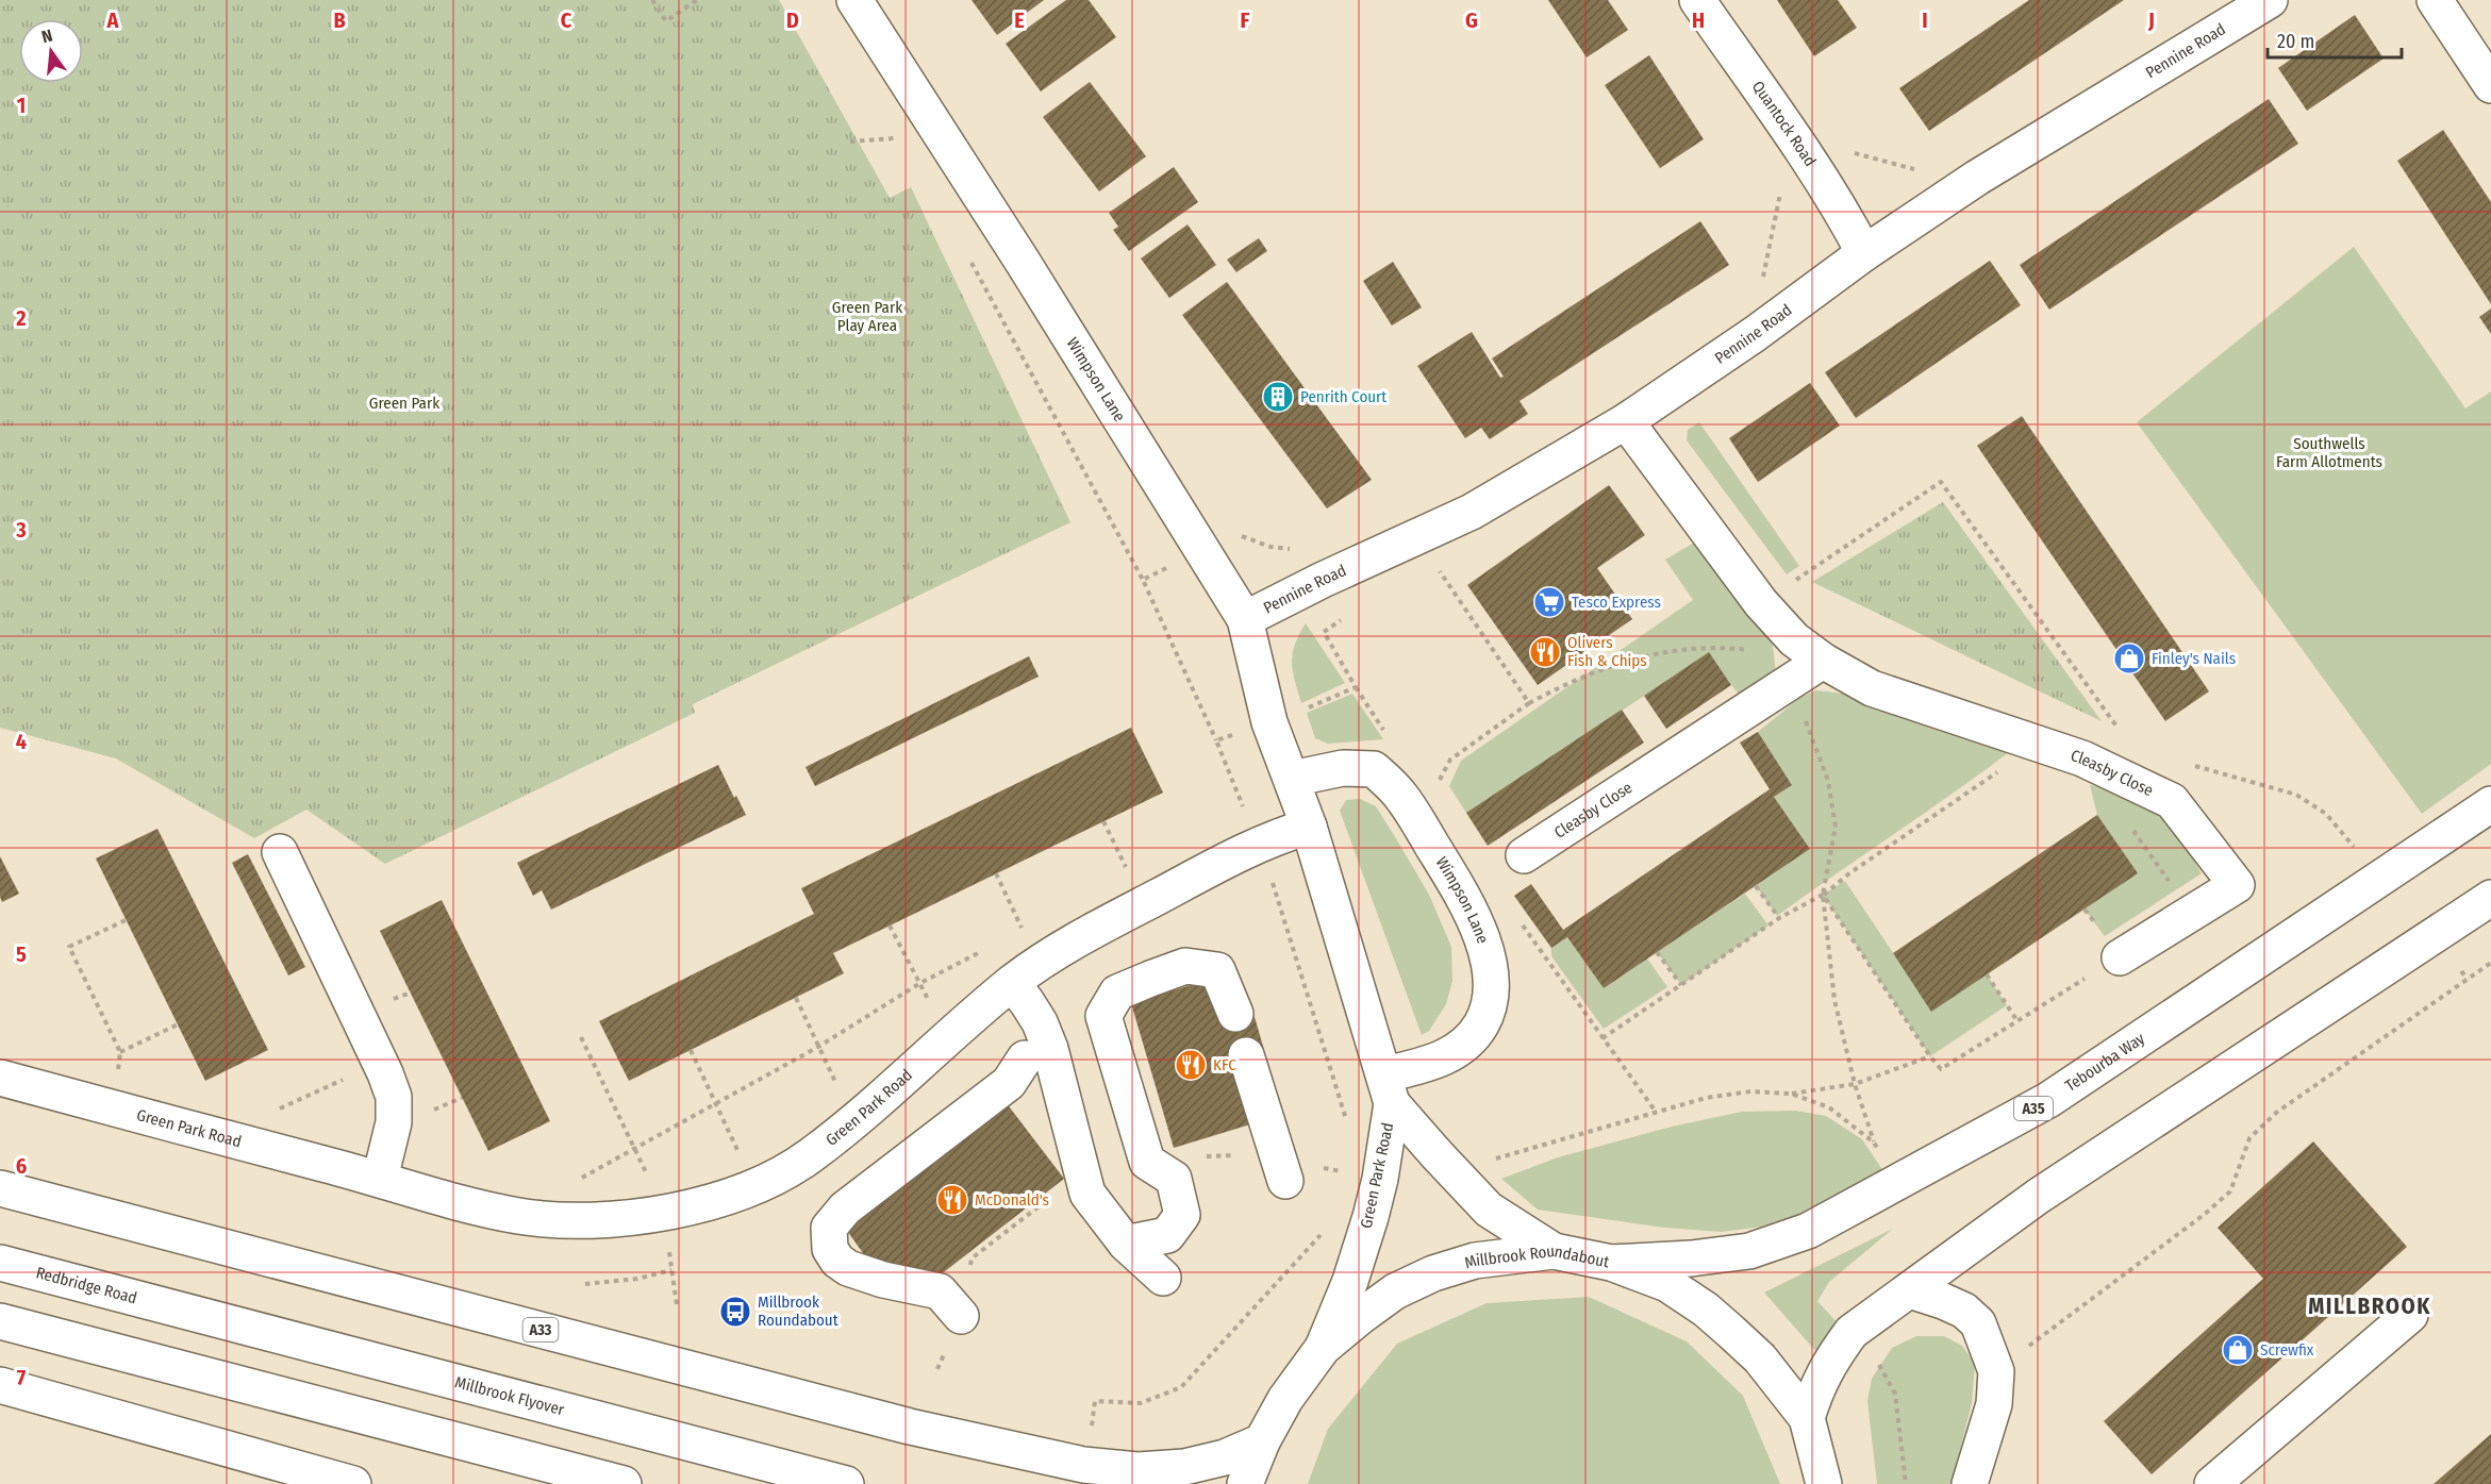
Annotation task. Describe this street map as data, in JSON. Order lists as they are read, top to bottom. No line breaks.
{"streets":{"main road":["Pennine Road","Quantock Road","Wimpson Lane","Cleasby Close","Tebourba Way","Green Park Road","A35","Millbrook Roundabout","Redbridge Road","A33","Millbrook Flyover"]},"crossings":[["Pennine Road","Quantock Road"],["Pennine Road","Wimpson Lane"],["Pennine Road","Cleasby Close"],["Wimpson Lane","Green Park Road"],["Tebourba Way","Millbrook Roundabout"],["Green Park Road","Millbrook Roundabout"],["Millbrook Roundabout","A33"],["Redbridge Road","Millbrook Flyover"]],"districts":["MILLBROOK"],"parks":["Green Park Play Area","Green Park","Southwells Farm Allotments"],"places":{"building":["Penrith Court"],"supermarket":["Tesco Express"],"restaurant":["Olivers Fish & Chips","KFC","McDonald's"],"shop":["Finley's Nails","Screwfix"],"bus stop":["Millbrook Roundabout"]},"scale_bar":"20 m","north":"top","grid":{"columns":["A","B","C","D","E","F","G","H","I","J"],"rows":["1","2","3","4","5","6","7"]}}
